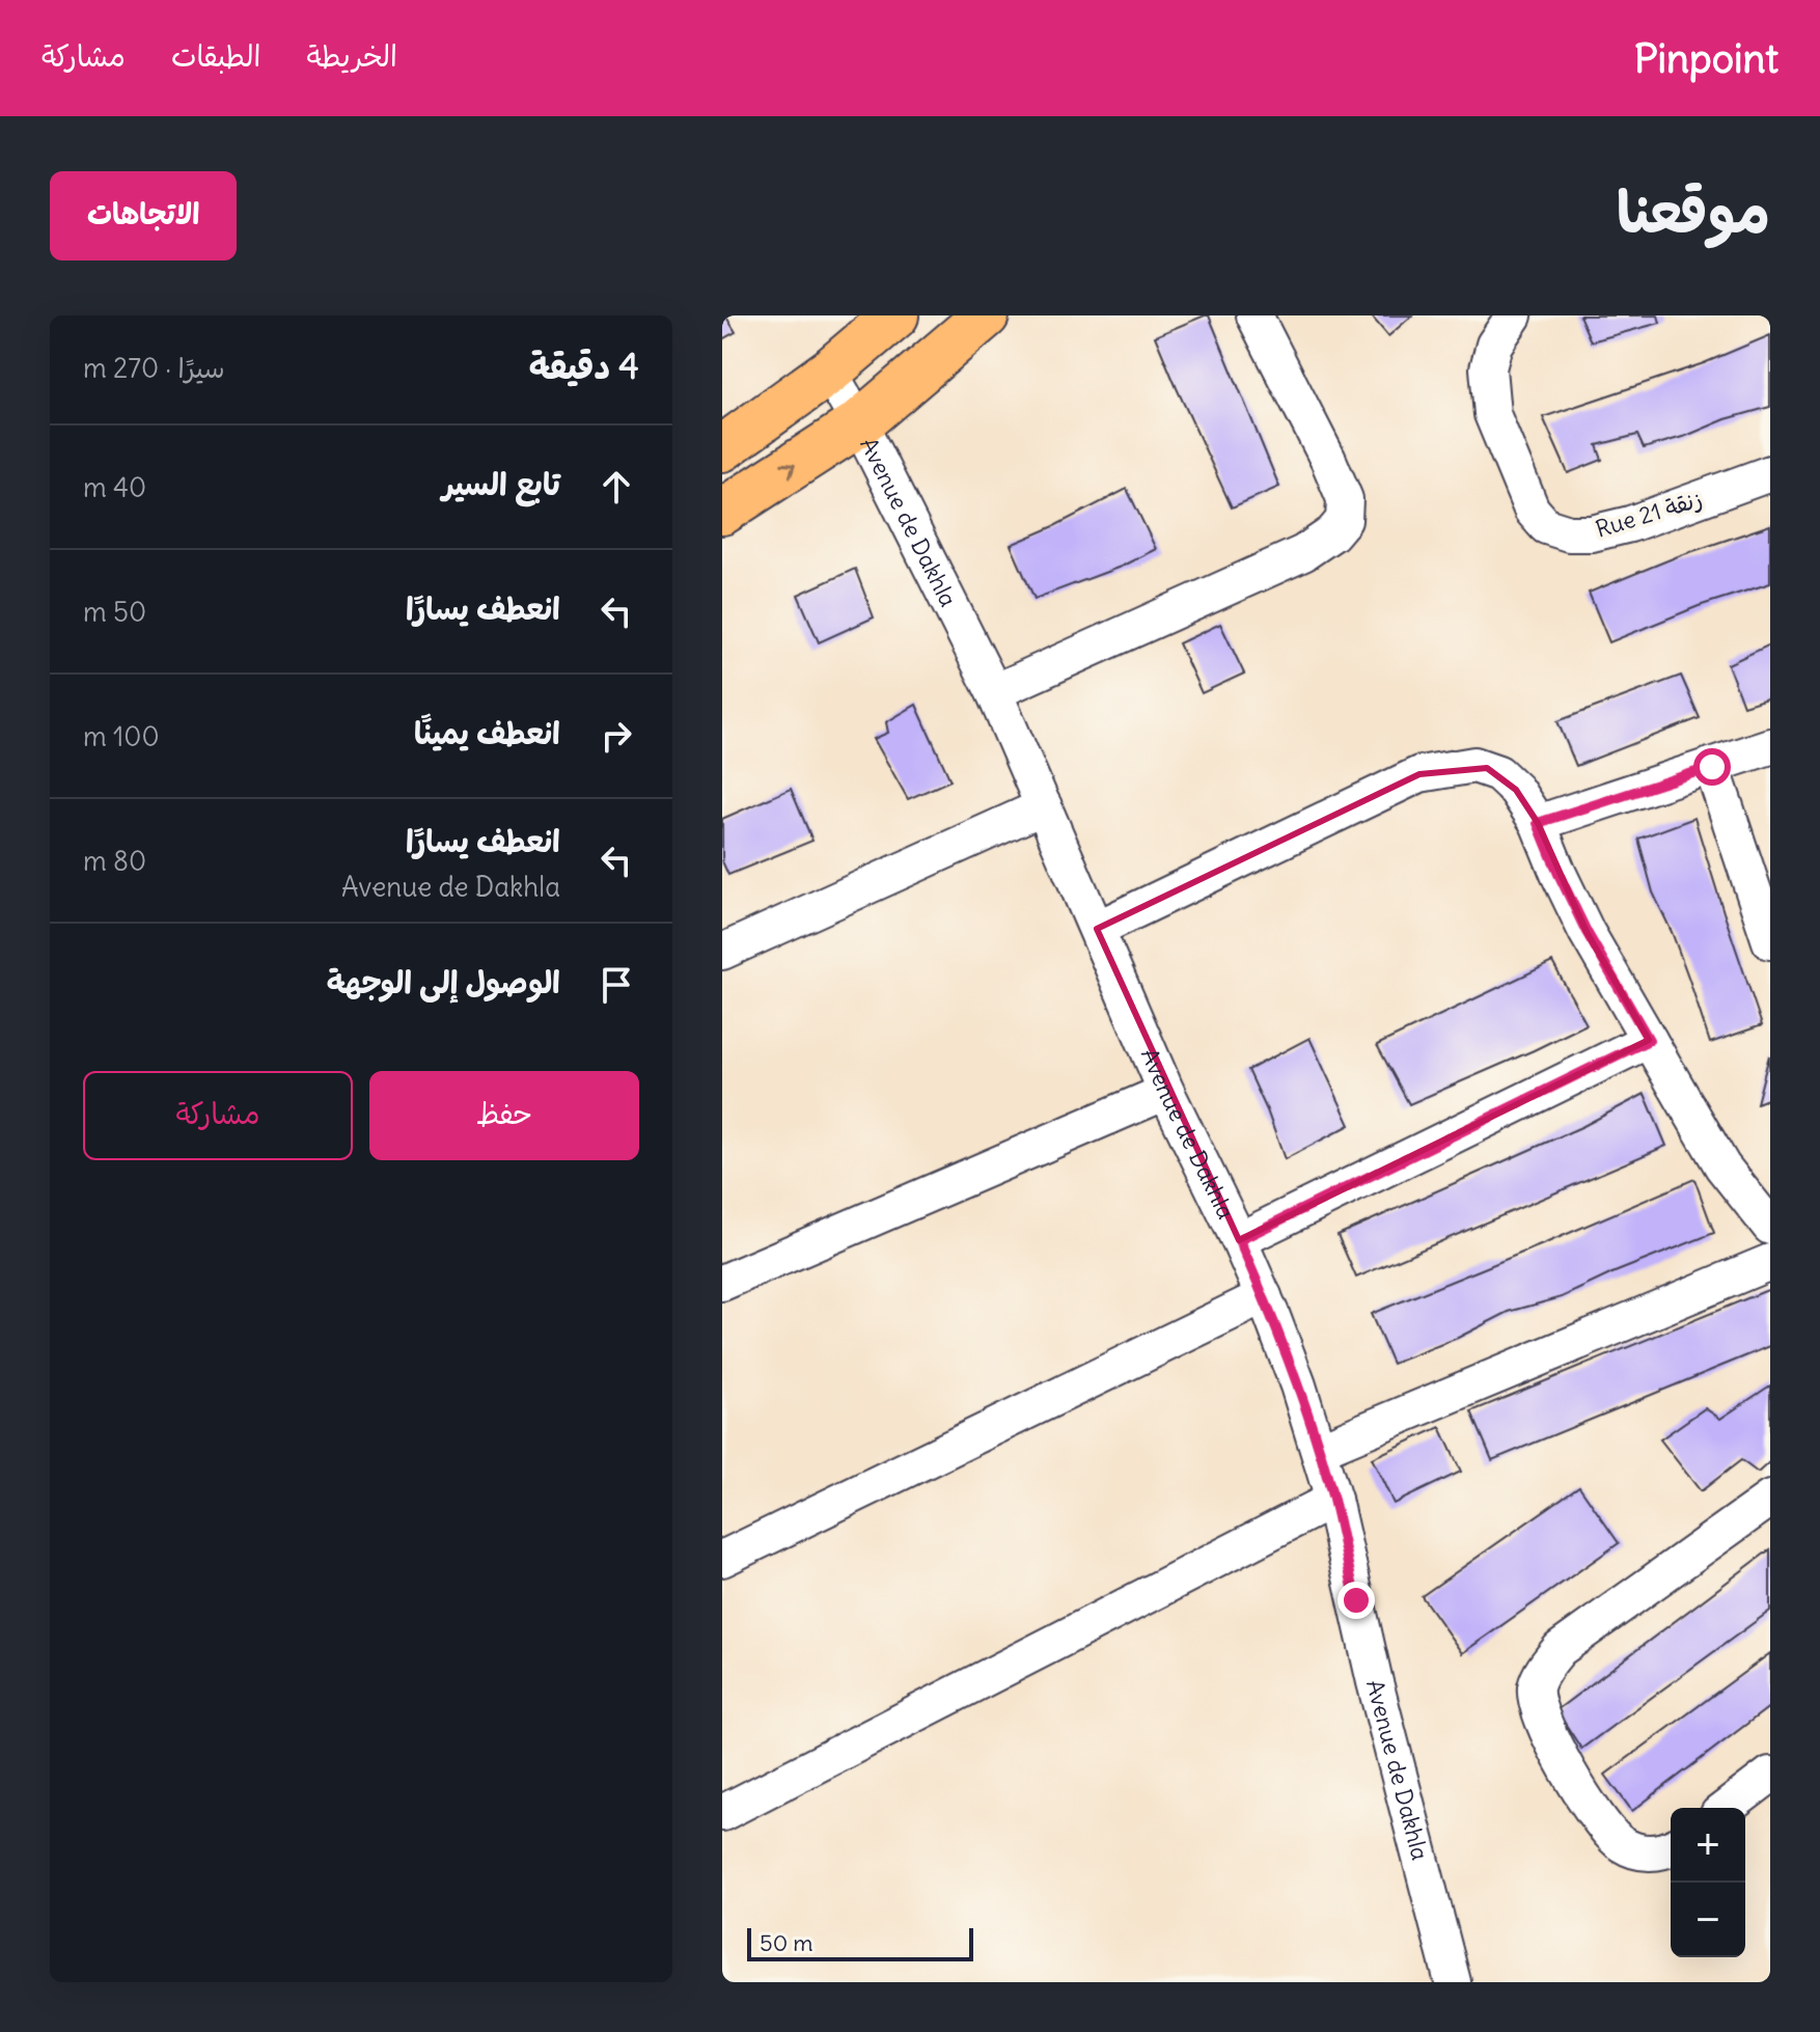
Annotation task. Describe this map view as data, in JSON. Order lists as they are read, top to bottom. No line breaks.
{"streets":{"street":["Rue 21 زنقة","Avenue de Dakhla"]},"scale_bar":"50 m","page":{"header":"Pinpoint","nav":["الخريطة","الطبقات","مشاركة"],"title":"موقعنا","buttons":["الاتجاهات",["حفظ","مشاركة"]],"heading":["4 دقيقة","سيرًا · 270 m"],"list":[["تابع السير","40 m"],["انعطف يسارًا","50 m"],["انعطف يمينًا","100 m"],["انعطف يسارًا","Avenue de Dakhla","80 m"],"الوصول إلى الوجهة"],"map_buttons":["+","−"],"scale":"50 m"}}
